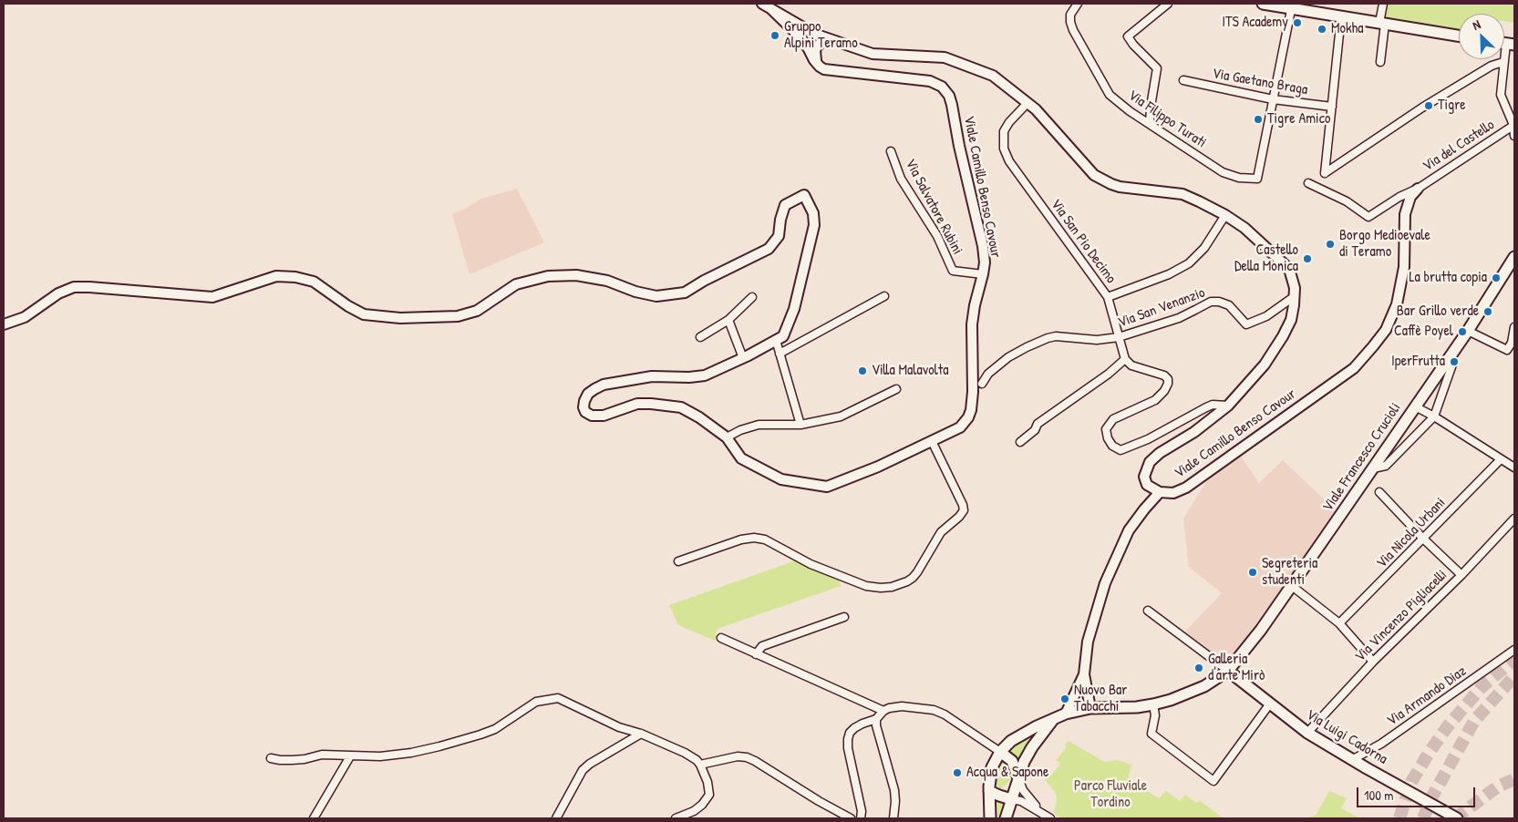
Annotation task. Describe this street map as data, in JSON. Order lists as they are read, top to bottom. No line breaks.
{"streets":{"main road":["Viale Camillo Benso Cavour","Viale Francesco Crucioli","Via Luigi Cadorna"],"street":["Via Gaetano Braga","Via Filippo Turati","Via del Castello","Via Salvatore Rubini","Via San Pio Decimo","Via San Venanzio","Via Nicola Urbani","Via Vincenzo Pigliacelli","Via Armando Diaz"]},"crossings":[["Via Gaetano Braga","Via Filippo Turati"],["Via del Castello","Viale Camillo Benso Cavour"],["Viale Camillo Benso Cavour","Via Salvatore Rubini"],["Viale Camillo Benso Cavour","Via San Pio Decimo"],["Viale Camillo Benso Cavour","Via San Venanzio"],["Via San Pio Decimo","Via San Venanzio"],["Viale Francesco Crucioli","Via Luigi Cadorna"],["Via Vincenzo Pigliacelli","Via Luigi Cadorna"],["Via Armando Diaz","Via Luigi Cadorna"]],"parks":["Parco Fluviale Tordino"],"places":["ITS Academy","Mokha","Gruppo Alpini Teramo","Tigre","Tigre Amico","Borgo Medioevale di Teramo","Castello Della Monica","La brutta copia","Bar Grillo verde","Caffè Poyel","IperFrutta","Villa Malavolta","Segreteria studenti","Galleria d'arte Mirò","Nuovo Bar Tabacchi","Acqua & Sapone"],"scale_bar":"100 m","north":"top left"}
